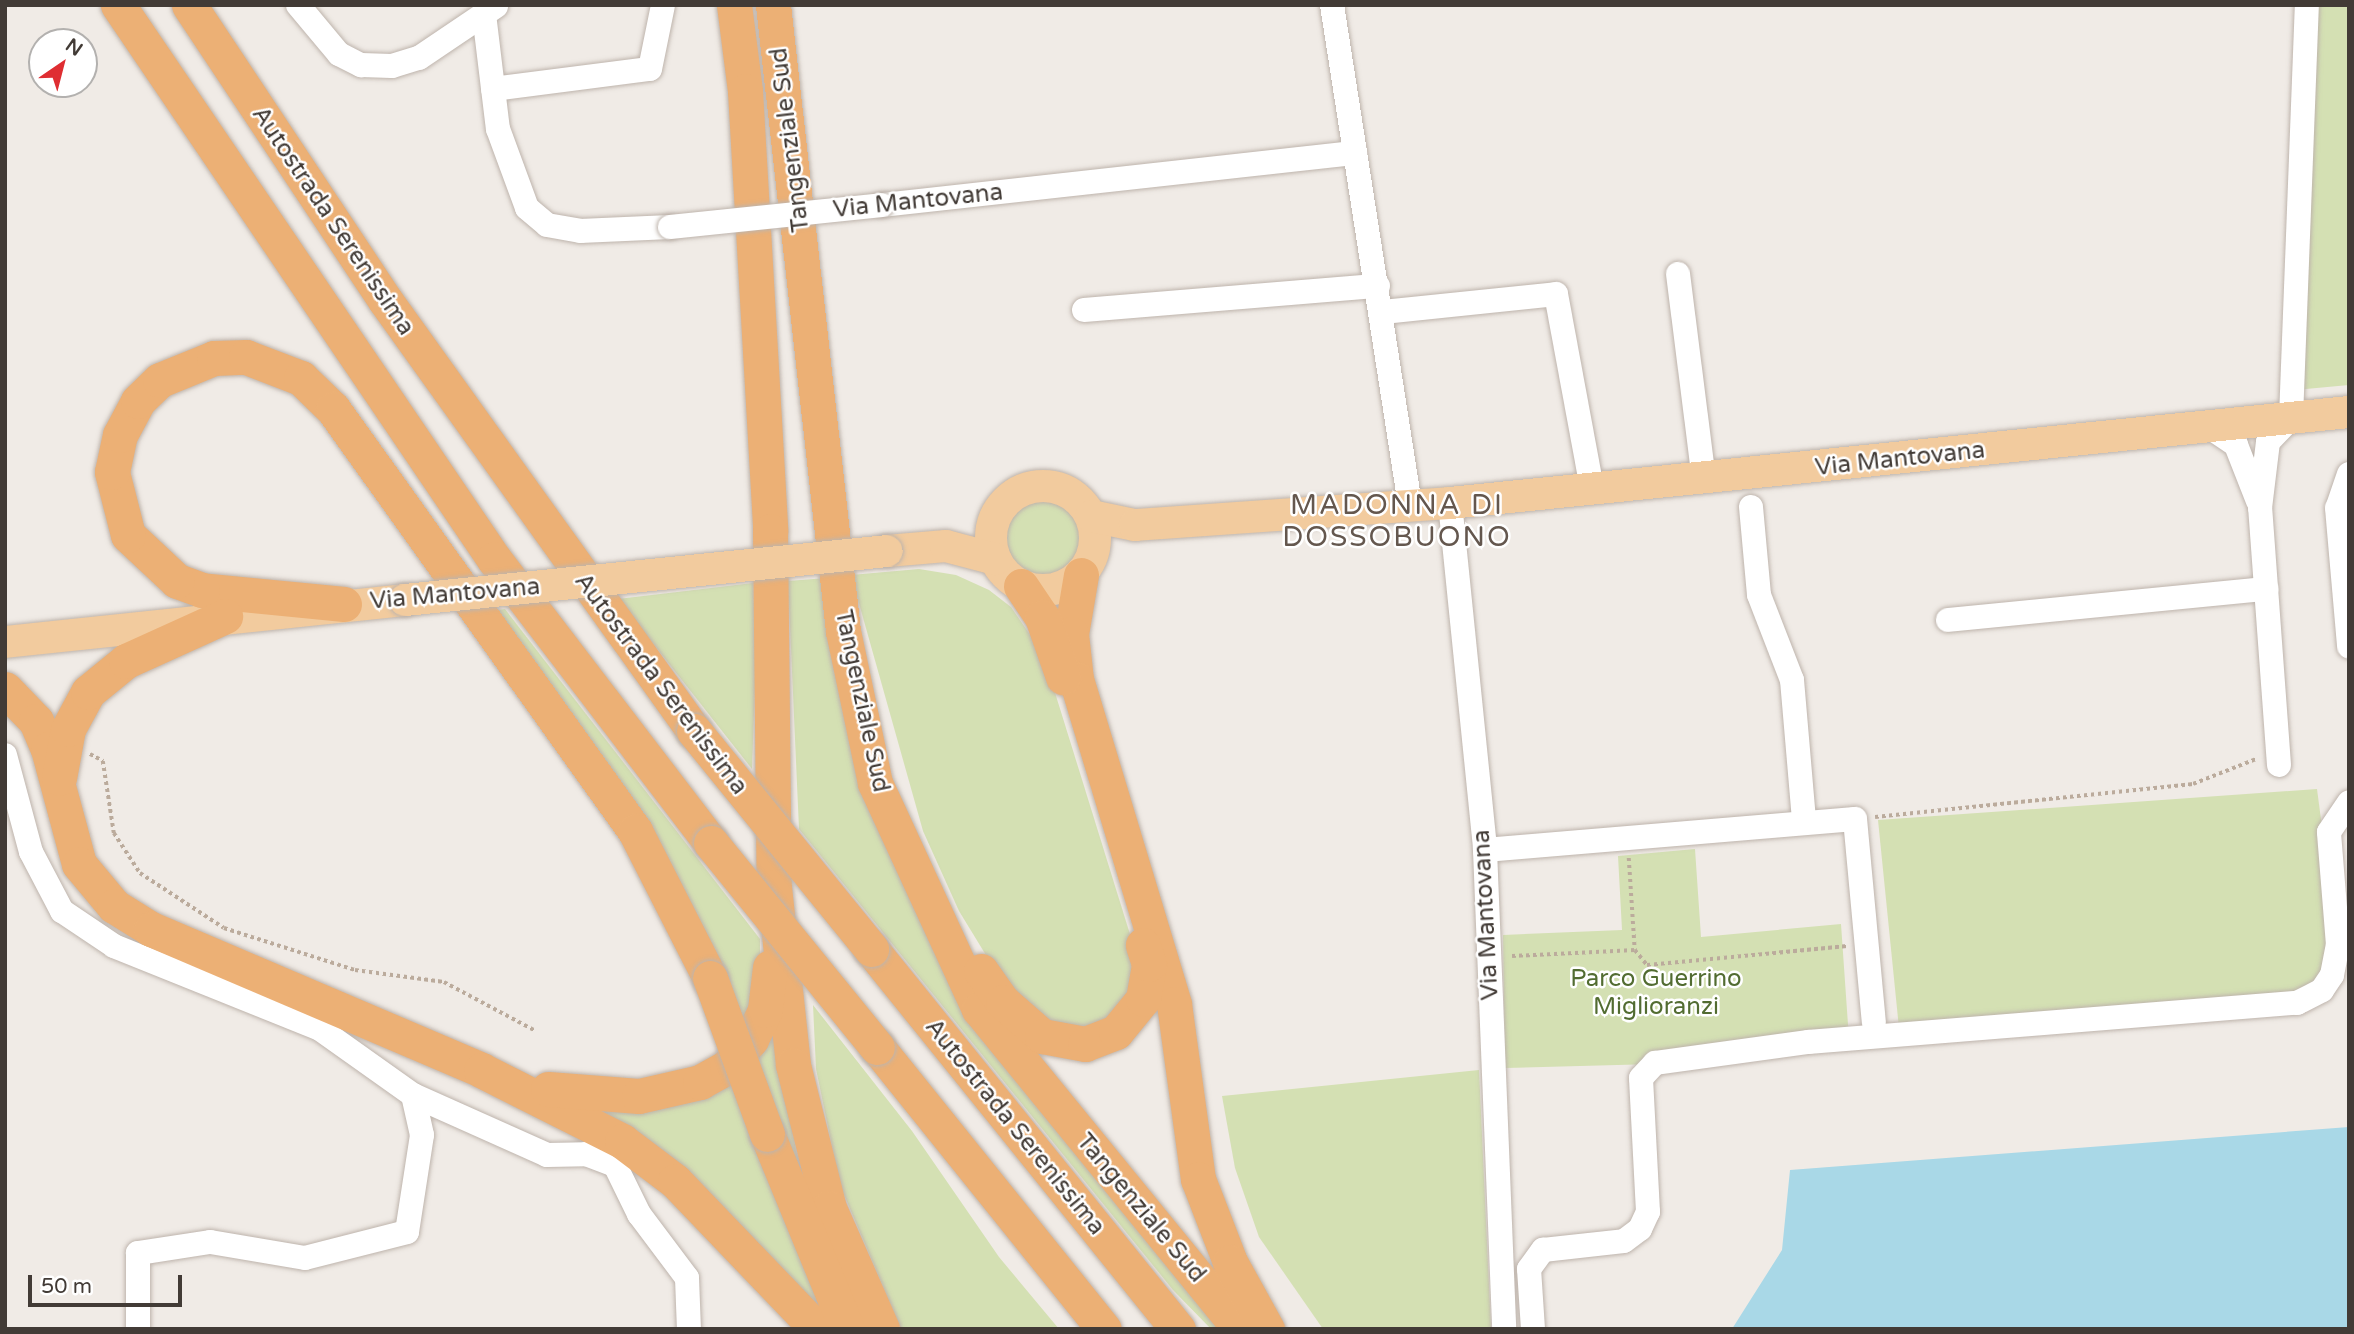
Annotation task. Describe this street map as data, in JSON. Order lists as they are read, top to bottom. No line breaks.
{"streets":{"highway":["Tangenziale Sud","Autostrada Serenissima"],"main road":["Via Mantovana"]},"districts":["MADONNA DI DOSSOBUONO"],"parks":["Parco Guerrino Miglioranzi"],"scale_bar":"50 m","north":"top right"}
